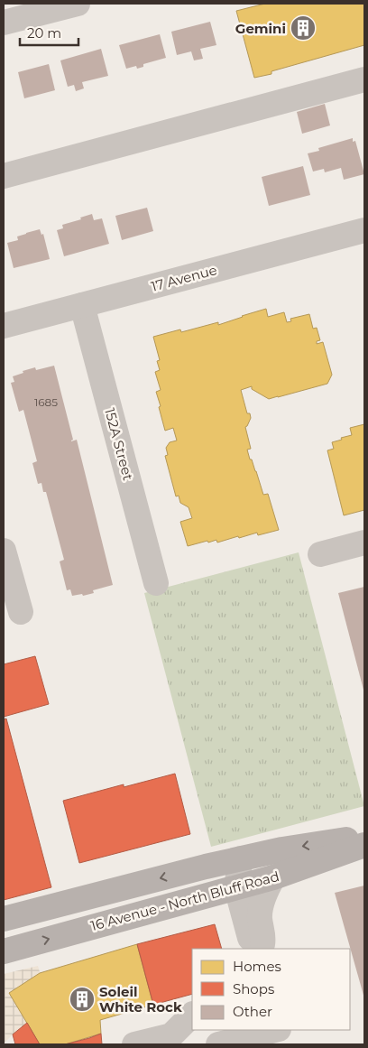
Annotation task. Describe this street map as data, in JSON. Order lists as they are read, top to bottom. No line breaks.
{"streets":{"main road":["16 Avenue - North Bluff Road"],"street":["17 Avenue","152A Street"]},"crossings":[["17 Avenue","152A Street"]],"places":{"building":["Gemini","Soleil White Rock"]},"house_numbers":["1685"],"legend":["Homes","Shops","Other"],"scale_bar":"20 m"}
